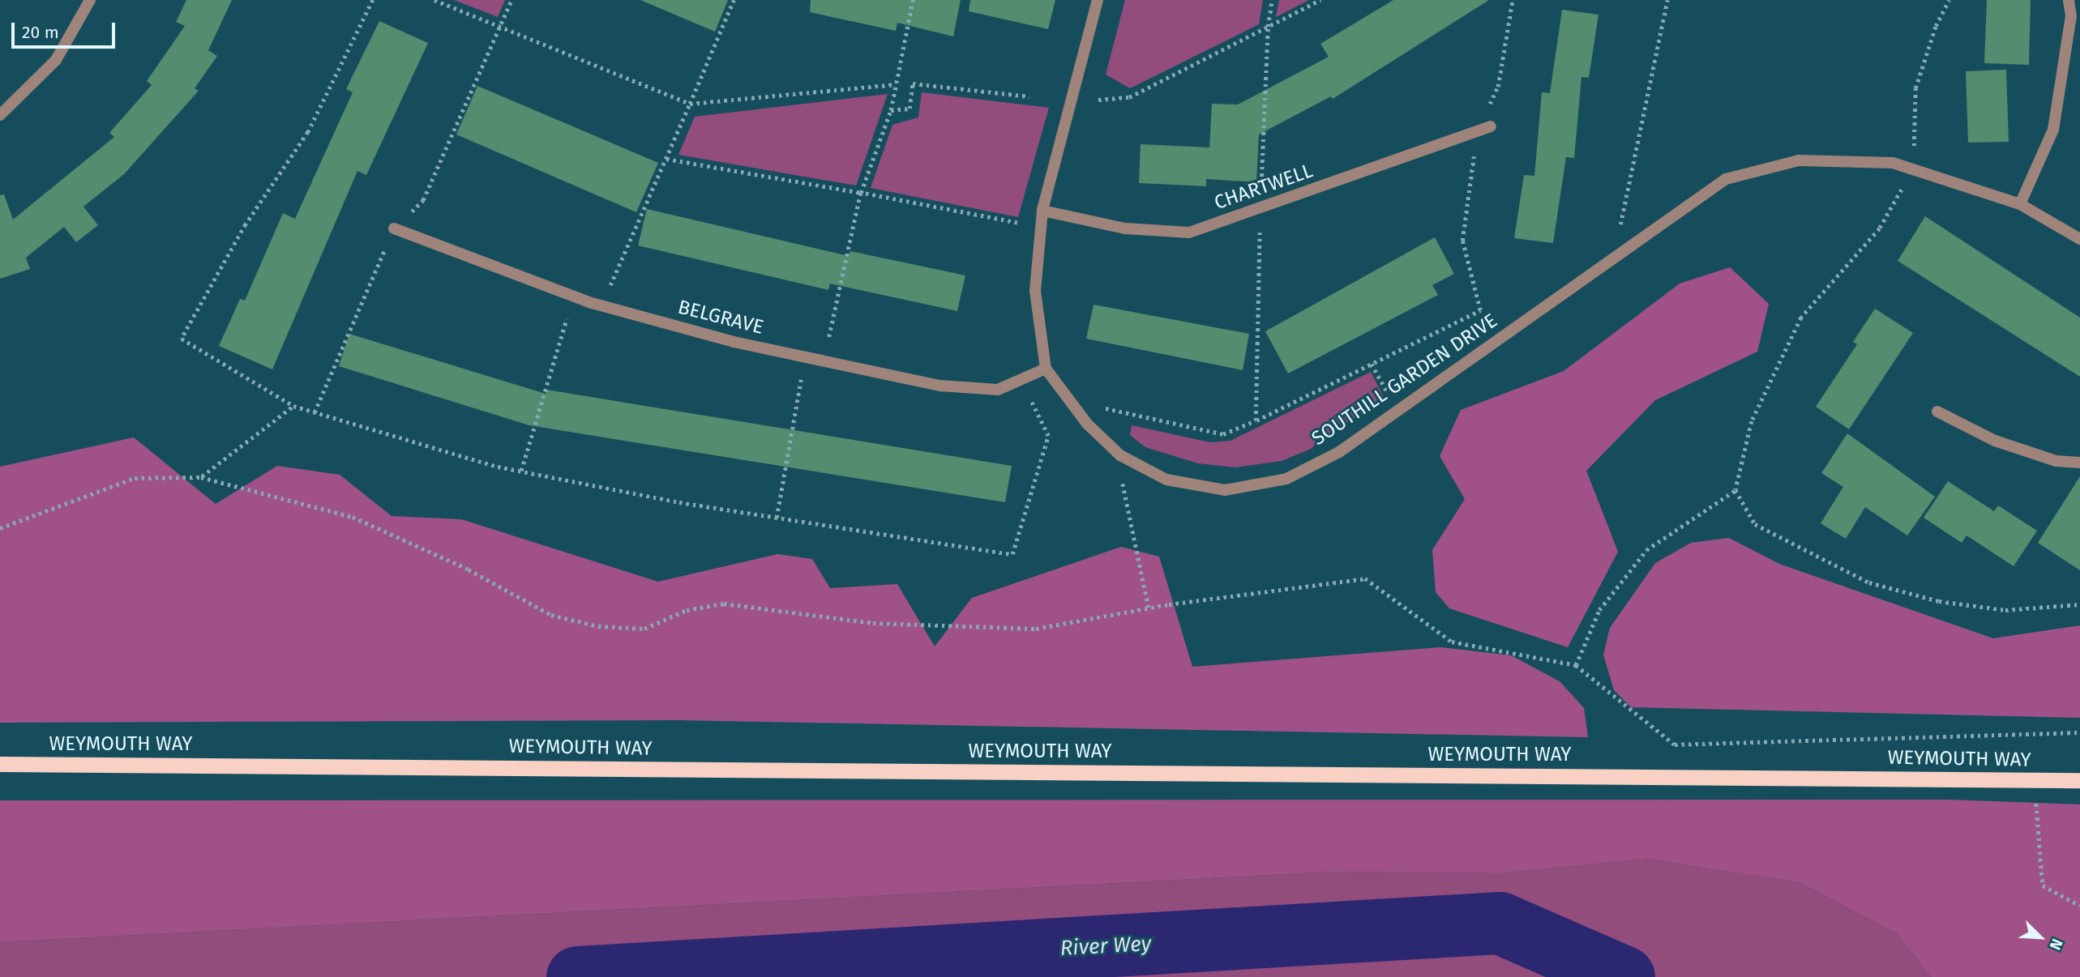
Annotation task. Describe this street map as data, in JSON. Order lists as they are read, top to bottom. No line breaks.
{"streets":{"highway":["WEYMOUTH WAY"],"street":["CHARTWELL","BELGRAVE","SOUTHILL GARDEN DRIVE"]},"crossings":[["CHARTWELL","SOUTHILL GARDEN DRIVE"],["BELGRAVE","SOUTHILL GARDEN DRIVE"]],"water":["River Wey"],"scale_bar":"20 m","north":"bottom right"}
